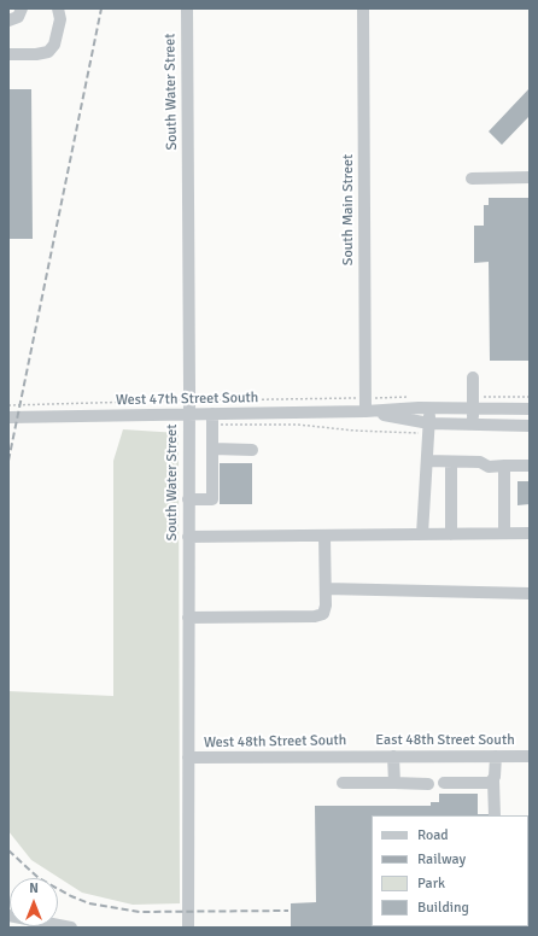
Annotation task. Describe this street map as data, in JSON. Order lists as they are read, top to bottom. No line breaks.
{"streets":{"street":["South Water Street","South Main Street","West 47th Street South","East 48th Street South","West 48th Street South"]},"crossings":[["South Water Street","West 47th Street South"],["South Water Street","West 48th Street South"],["South Main Street","West 47th Street South"],["East 48th Street South","West 48th Street South"]],"legend":["Road","Railway","Park","Building"],"north":"top"}
